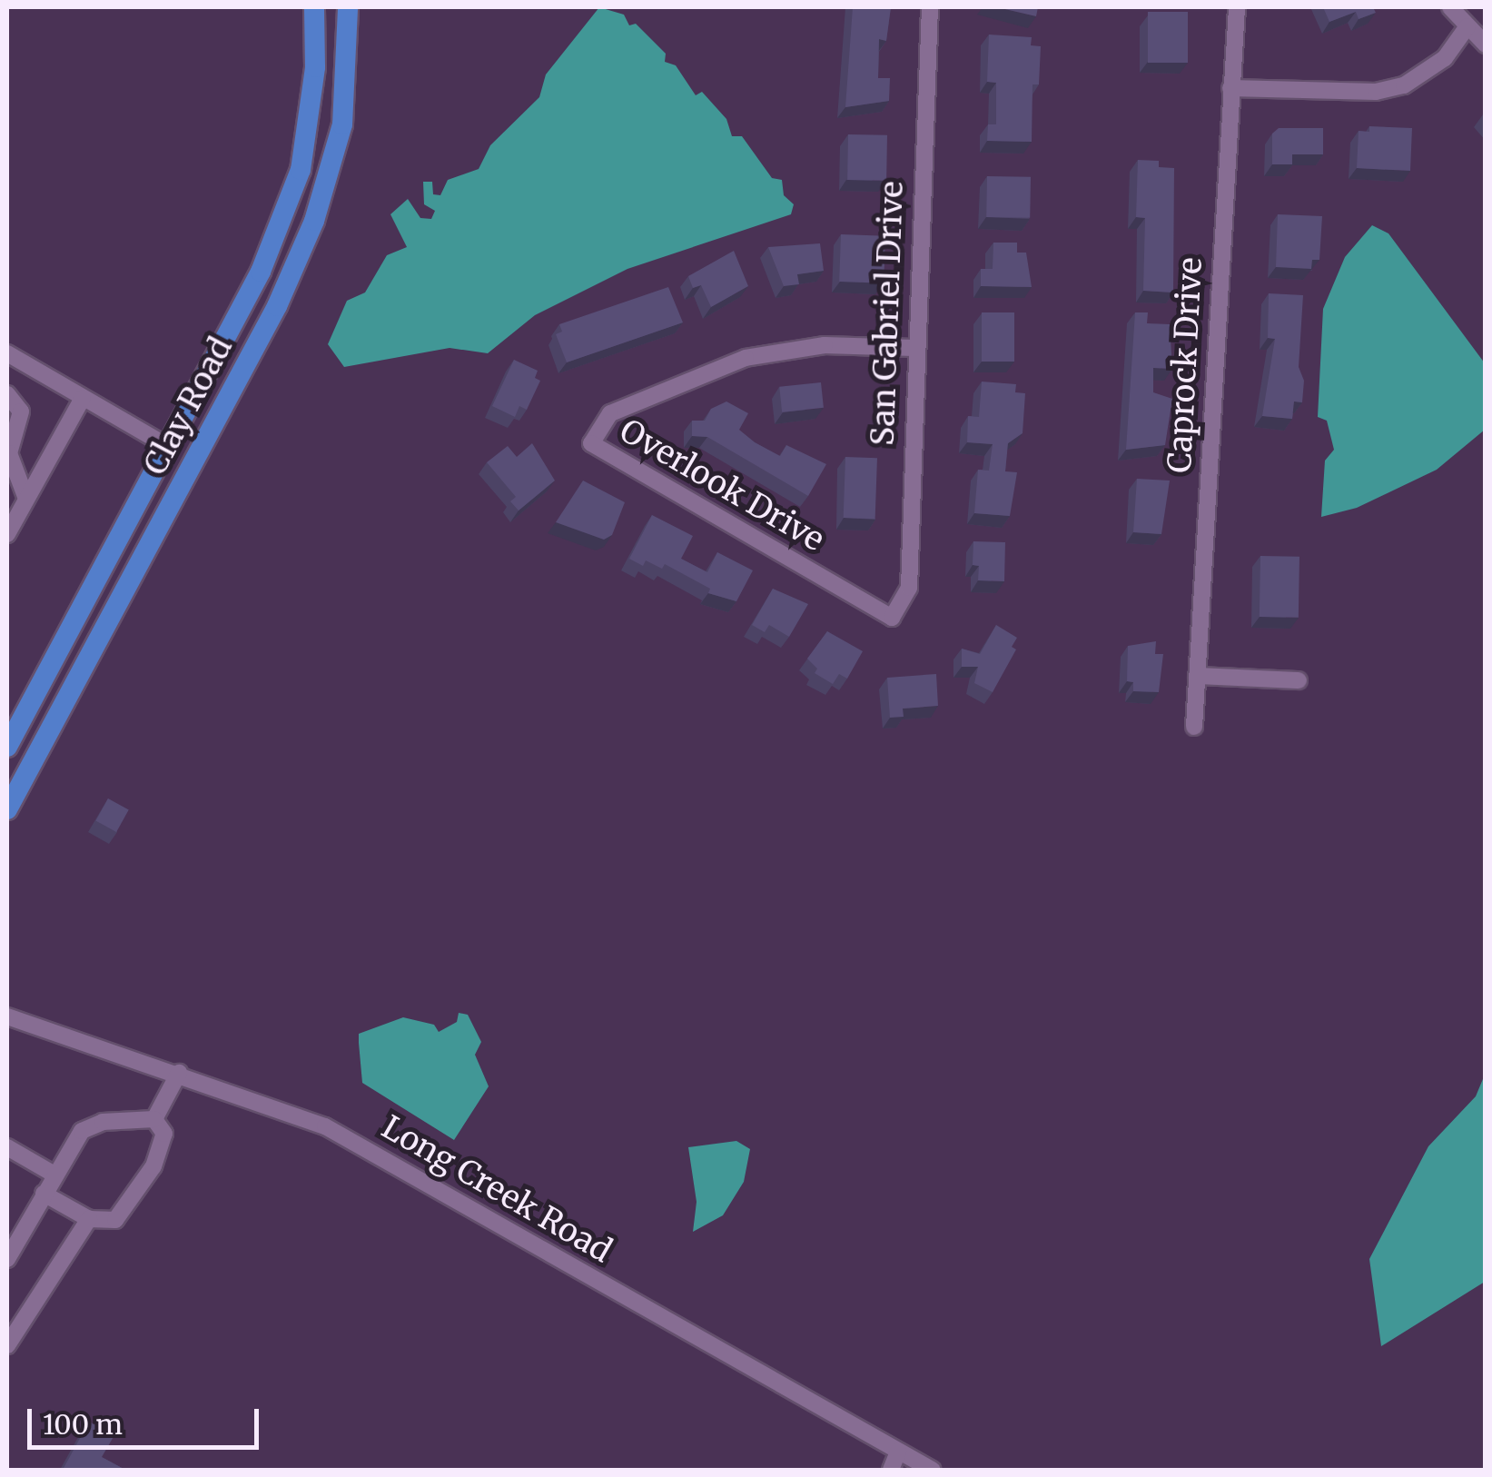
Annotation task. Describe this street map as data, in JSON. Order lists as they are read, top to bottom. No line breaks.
{"streets":{"main road":["Clay Road"],"street":["San Gabriel Drive","Caprock Drive","Overlook Drive","Long Creek Road"]},"crossings":[["San Gabriel Drive","Overlook Drive"]],"scale_bar":"100 m"}
